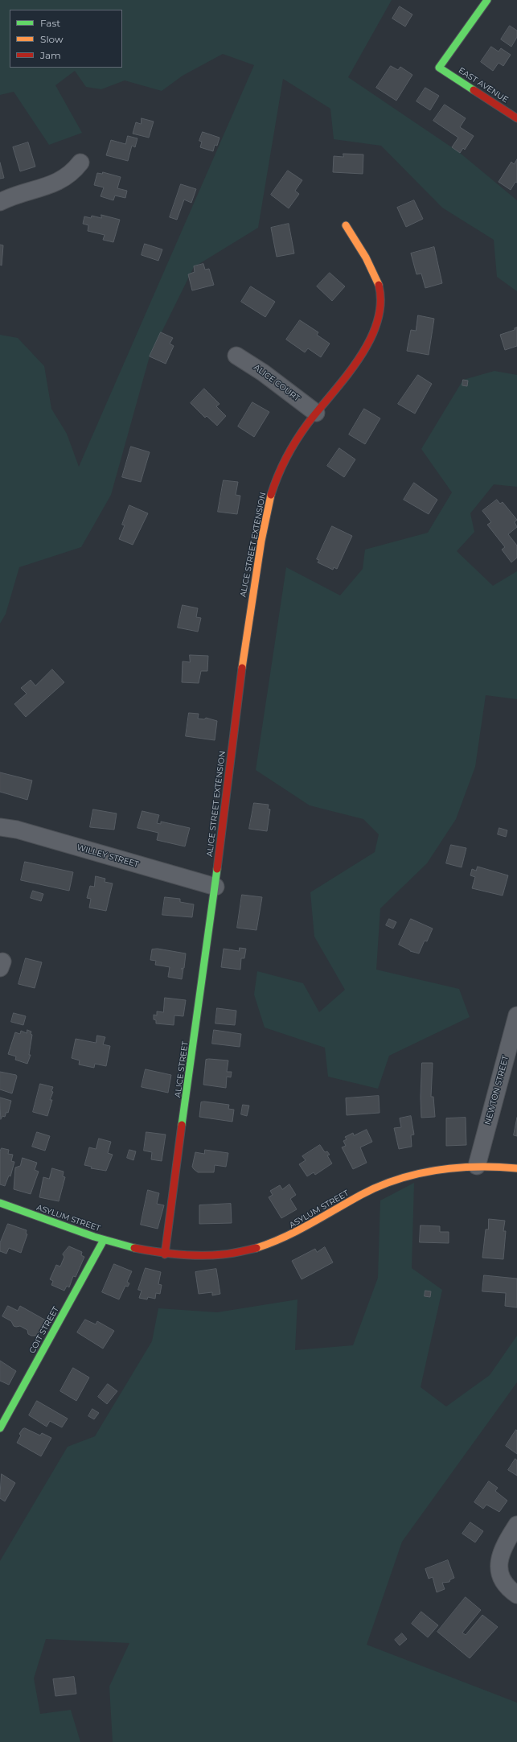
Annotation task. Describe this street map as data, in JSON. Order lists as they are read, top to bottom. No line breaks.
{"streets":{"street":["EAST AVENUE","ALICE COURT","ALICE STREET EXTENSION","WILLEY STREET","ALICE STREET","NEWTON STREET","ASYLUM STREET","COIT STREET"]},"crossings":[["ALICE COURT","ALICE STREET EXTENSION"],["ALICE STREET EXTENSION","WILLEY STREET"],["ALICE STREET EXTENSION","ALICE STREET"],["WILLEY STREET","ALICE STREET"],["ALICE STREET","ASYLUM STREET"],["NEWTON STREET","ASYLUM STREET"],["ASYLUM STREET","COIT STREET"]],"legend":["Fast","Slow","Jam"]}
